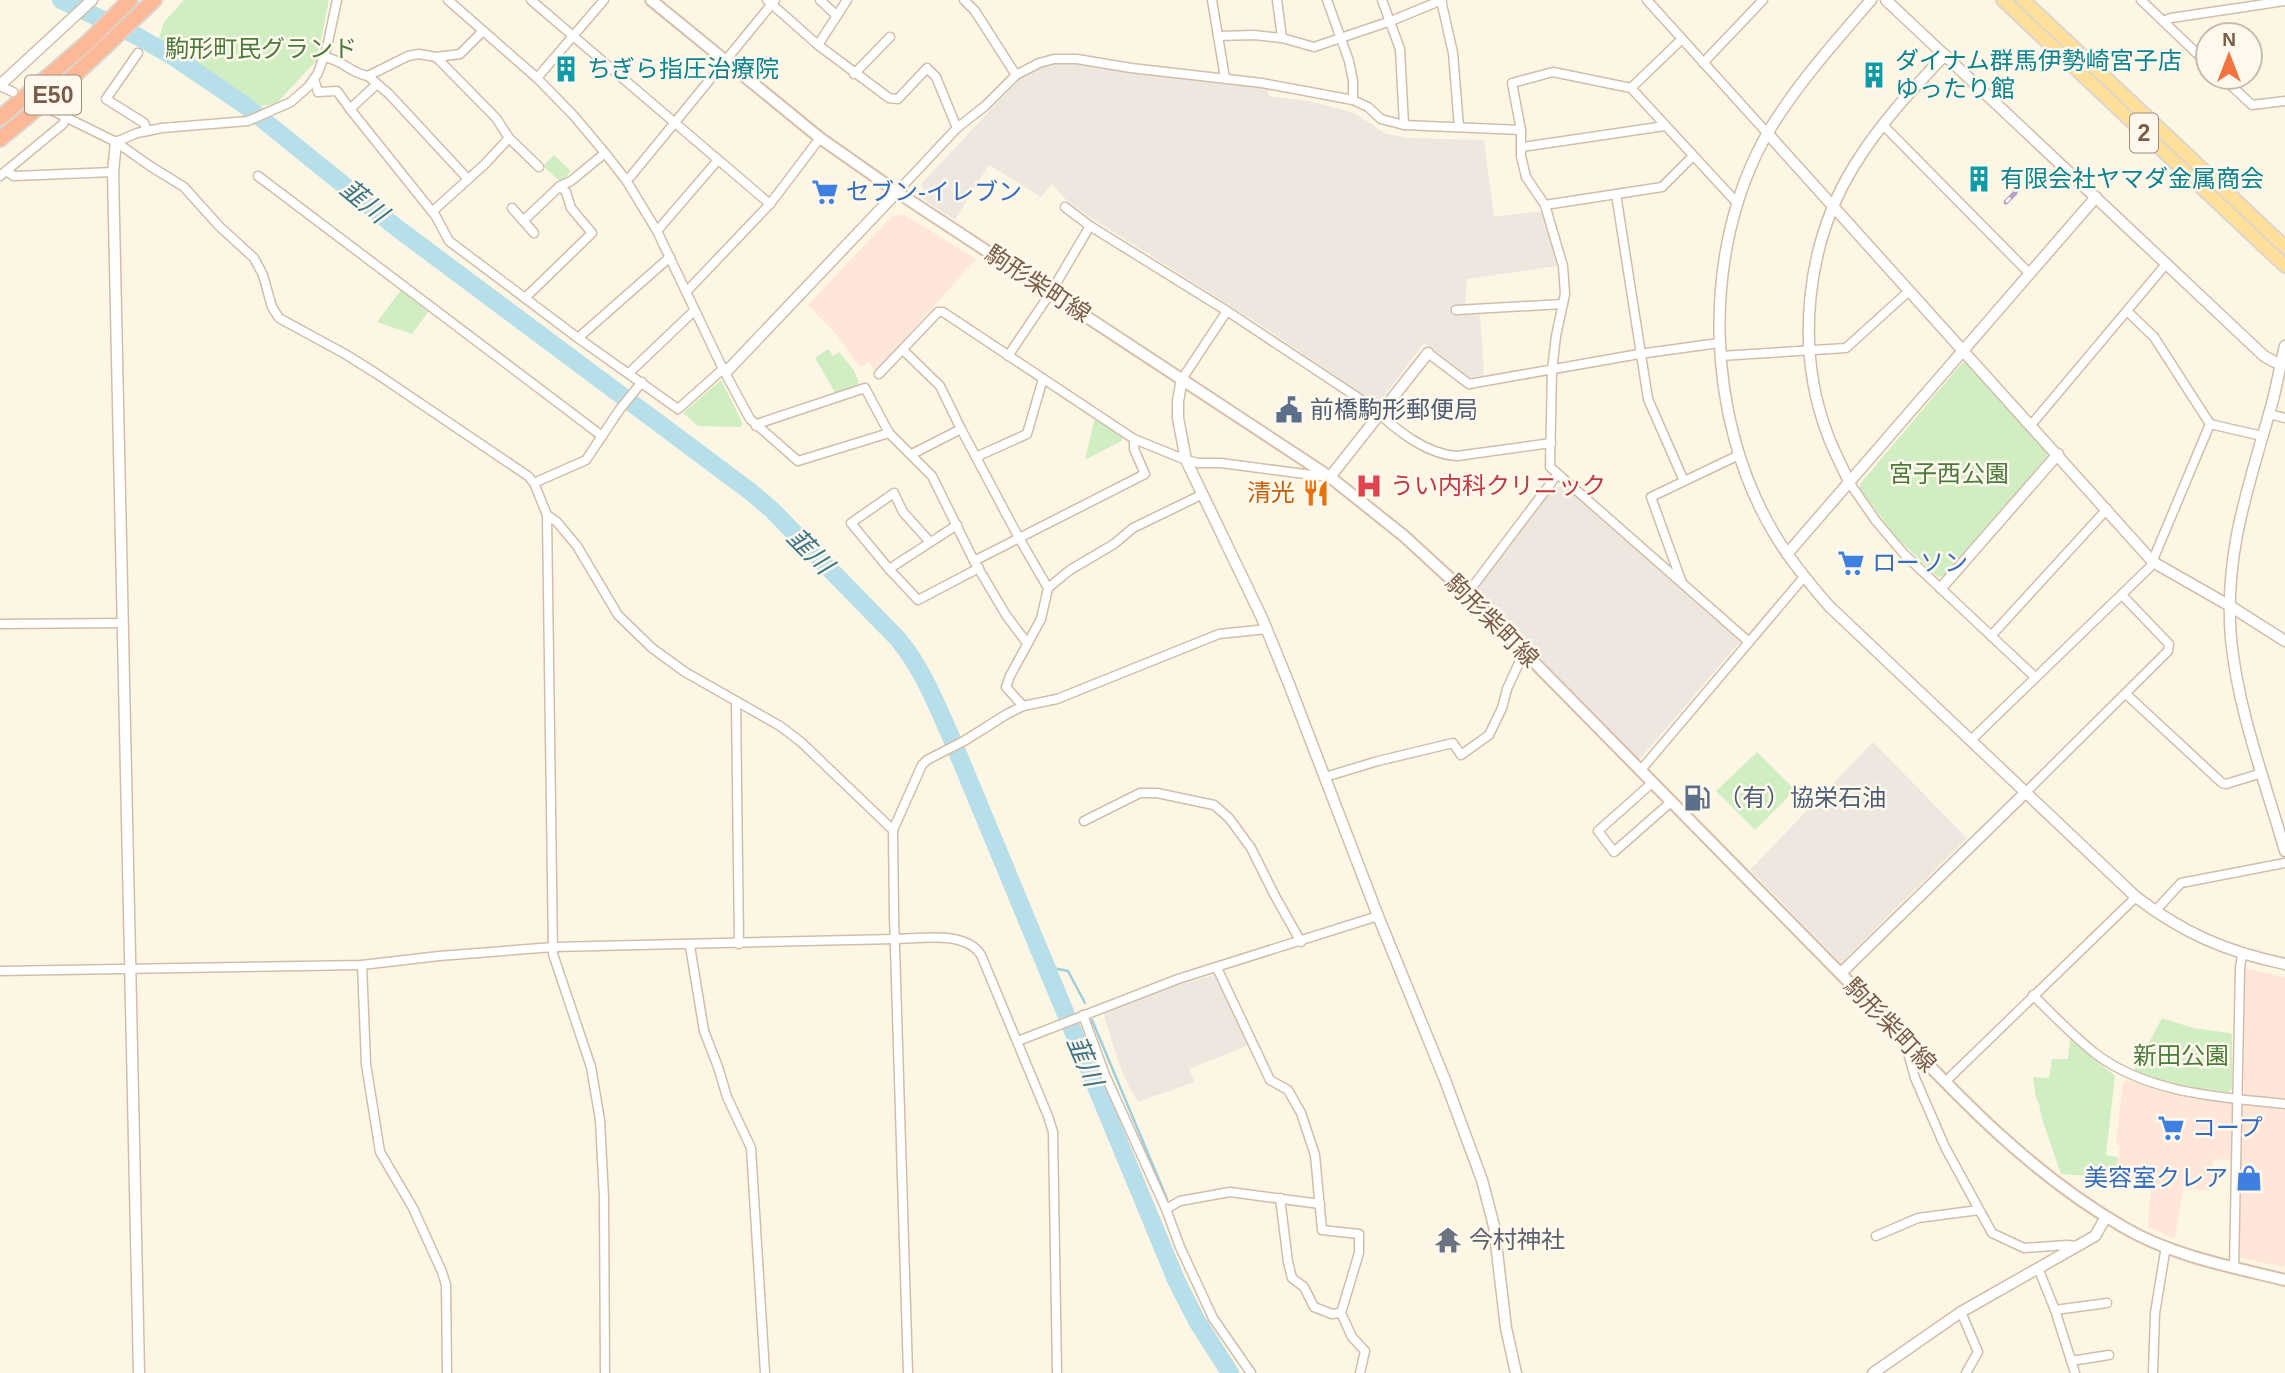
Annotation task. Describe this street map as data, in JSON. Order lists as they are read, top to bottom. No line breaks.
{"streets":{"highway":["E50"],"main road":["2","駒形柴町線"]},"water":["韮川"],"parks":["駒形町民グランド","宮子西公園","新田公園"],"places":{"building":["ちぎら指圧治療院","ダイナム群馬伊勢崎宮子店 ゆったり館","有限会社ヤマダ金属商会"],"supermarket":["セブン-イレブン","ローソン","コープ"],"public building":["前橋駒形郵便局"],"hospital":["うい内科クリニック"],"restaurant":["清光"],"fuel station":["（有）協栄石油"],"shop":["美容室クレア"],"temple":["今村神社"]},"north":"top"}
